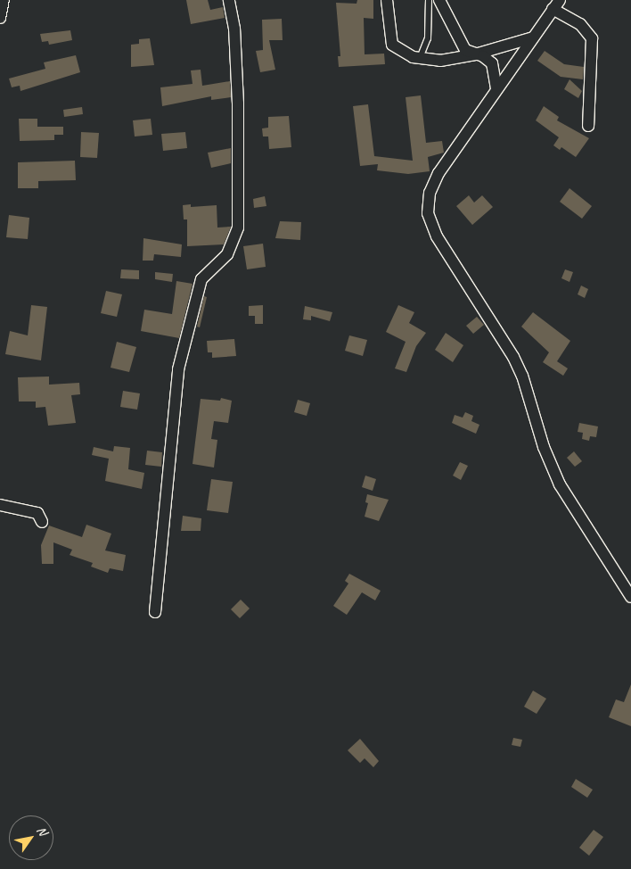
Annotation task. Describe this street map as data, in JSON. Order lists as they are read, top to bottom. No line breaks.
{"north":"top right"}
